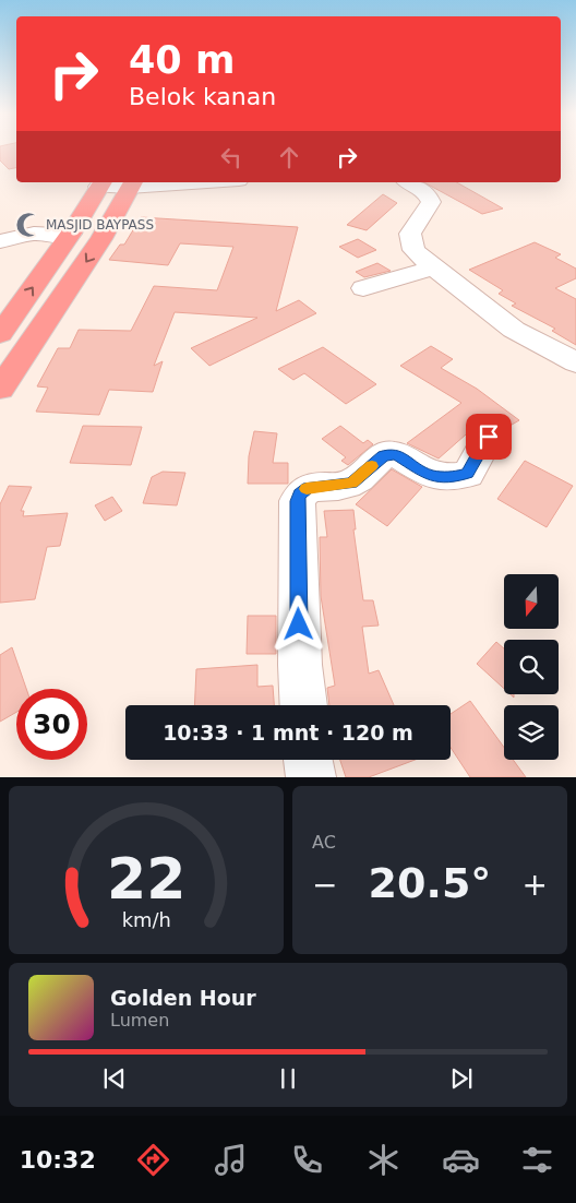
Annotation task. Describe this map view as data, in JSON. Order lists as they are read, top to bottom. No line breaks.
{"places":{"mosque":["MASJID BAYPASS"]},"north":"bottom","page":{"turn":["40 m","Belok kanan"],"limit":"30","trip":"10:33 · 1 mnt · 120 m","tile":"AC","heat":["−","20.5°","+"],"song":["Golden Hour","Lumen"],"tabs":"10:32","gauge":["22","km/h"]}}
